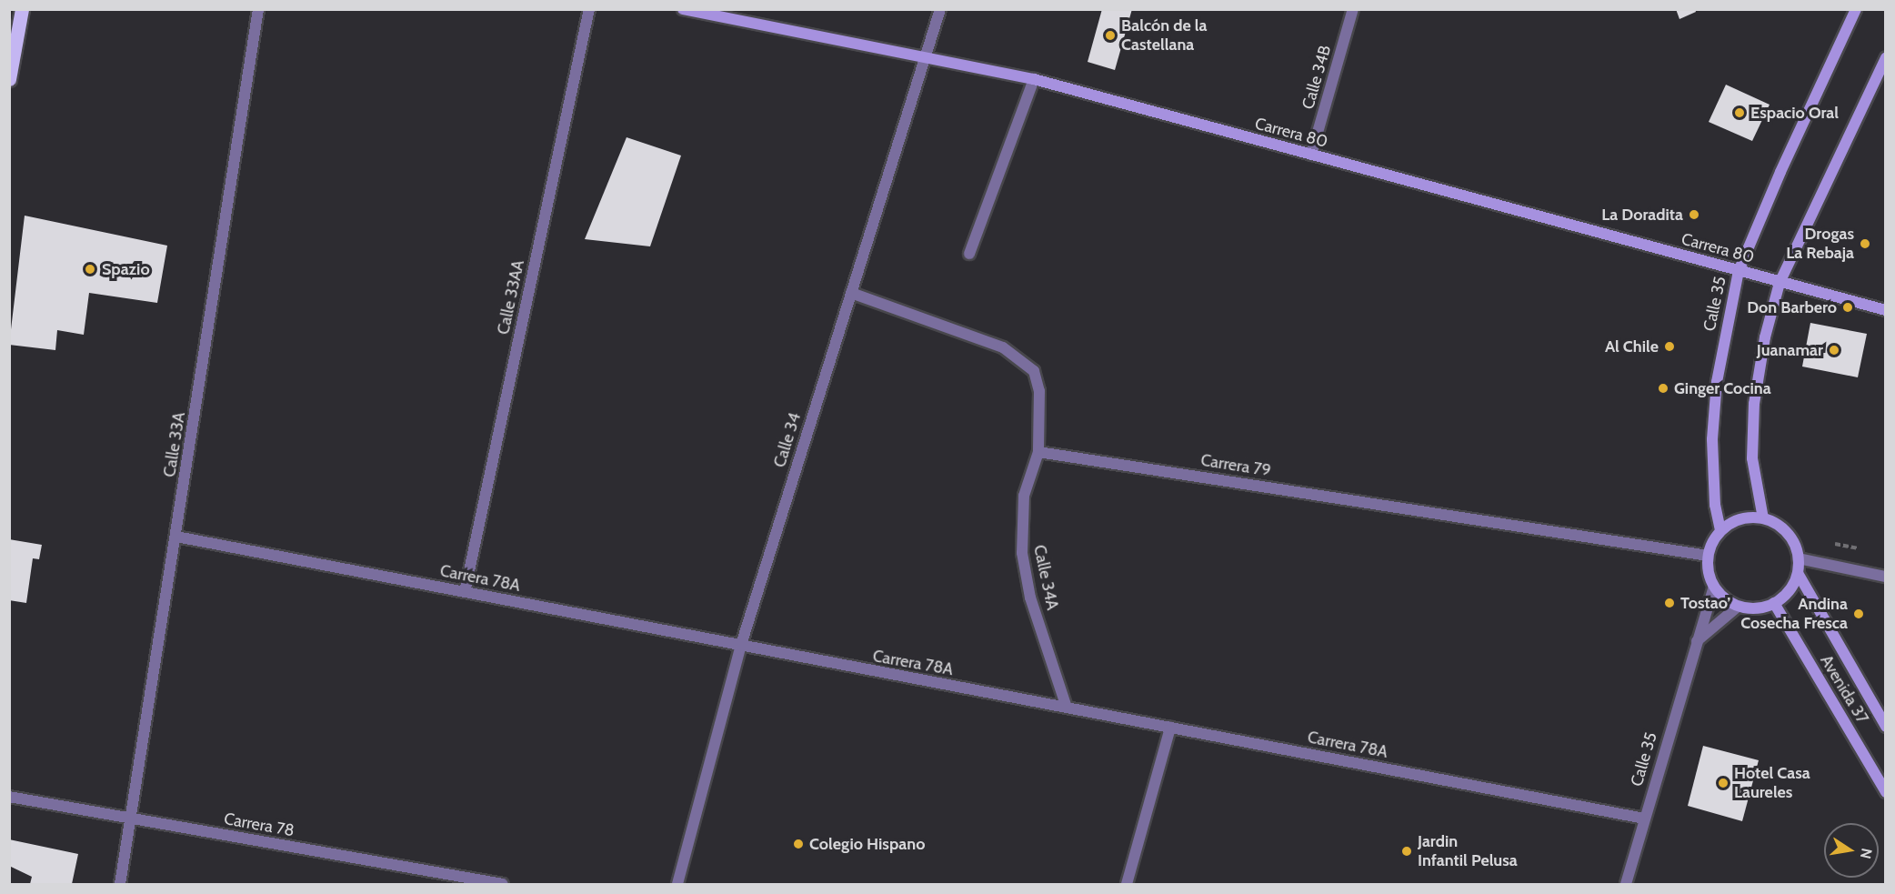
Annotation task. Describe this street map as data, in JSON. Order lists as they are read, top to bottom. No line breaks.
{"streets":{"street":["Calle 34B","Carrera 80","Calle 33AA","Calle 35","Calle 34","Calle 33A","Carrera 79","Calle 34A","Carrera 78A","Avenida 37","Carrera 78"]},"crossings":[["Calle 34B","Carrera 80"],["Carrera 80","Calle 35"],["Carrera 80","Calle 34"],["Calle 33AA","Carrera 78A"],["Calle 35","Carrera 79"],["Calle 35","Carrera 78A"],["Calle 35","Avenida 37"],["Calle 34","Carrera 78A"],["Calle 33A","Carrera 78A"],["Calle 33A","Carrera 78"],["Carrera 79","Calle 34A"],["Carrera 79","Avenida 37"],["Calle 34A","Carrera 78A"]],"places":["Balcón de la Castellana","Espacio Oral","La Doradita","Drogas La Rebaja","Spazio","Don Barbero","Al Chile","Juanamar","Ginger Cocina","Tostao’","Andina Cosecha Fresca","Hotel Casa Laureles","Colegio Hispano","Jardin Infantil Pelusa"],"north":"right"}
